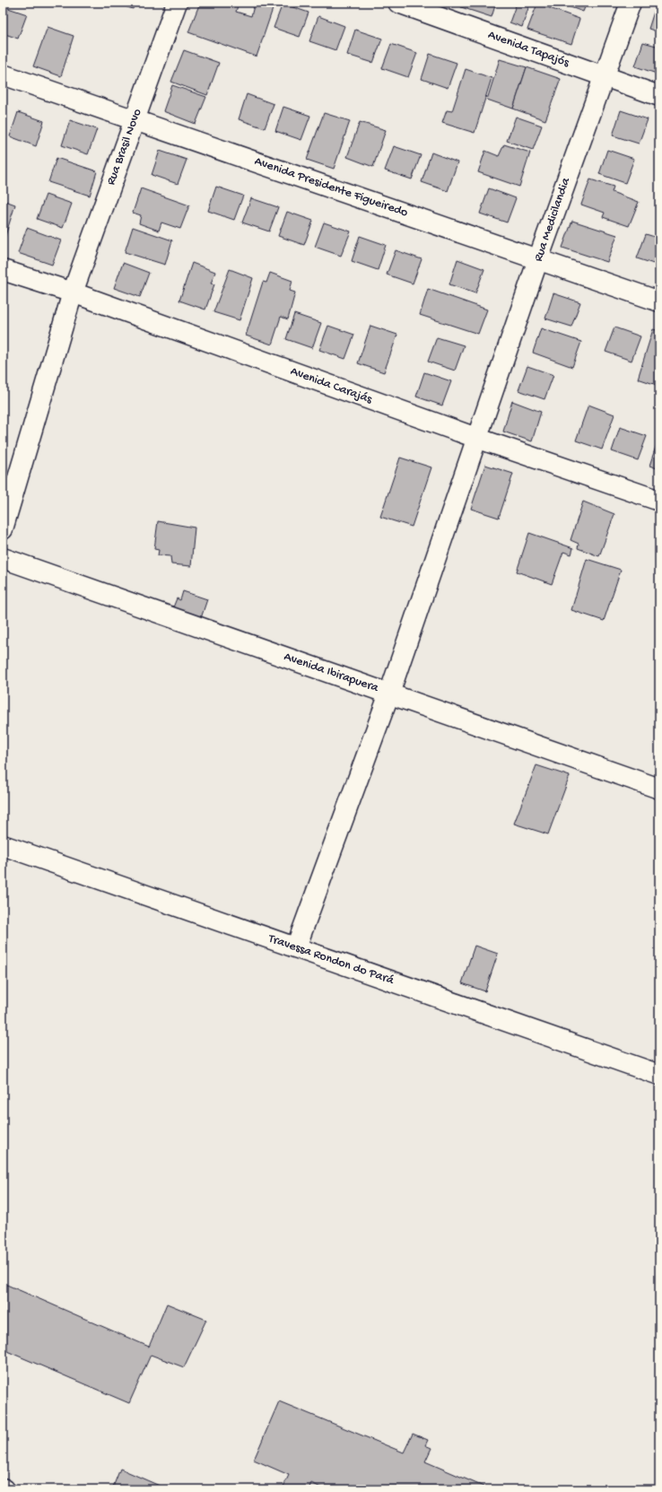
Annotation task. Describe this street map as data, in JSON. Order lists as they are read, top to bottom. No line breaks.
{"streets":{"street":["Avenida Tapajós","Rua Brasil Novo","Avenida Presidente Figueiredo","Rua Medicilandia","Avenida Carajás","Avenida Ibirapuera","Travessa Rondon do Pará"]},"crossings":[["Avenida Tapajós","Rua Medicilandia"],["Rua Brasil Novo","Avenida Presidente Figueiredo"],["Rua Brasil Novo","Avenida Carajás"],["Avenida Presidente Figueiredo","Rua Medicilandia"],["Rua Medicilandia","Avenida Carajás"],["Rua Medicilandia","Avenida Ibirapuera"],["Rua Medicilandia","Travessa Rondon do Pará"]]}
